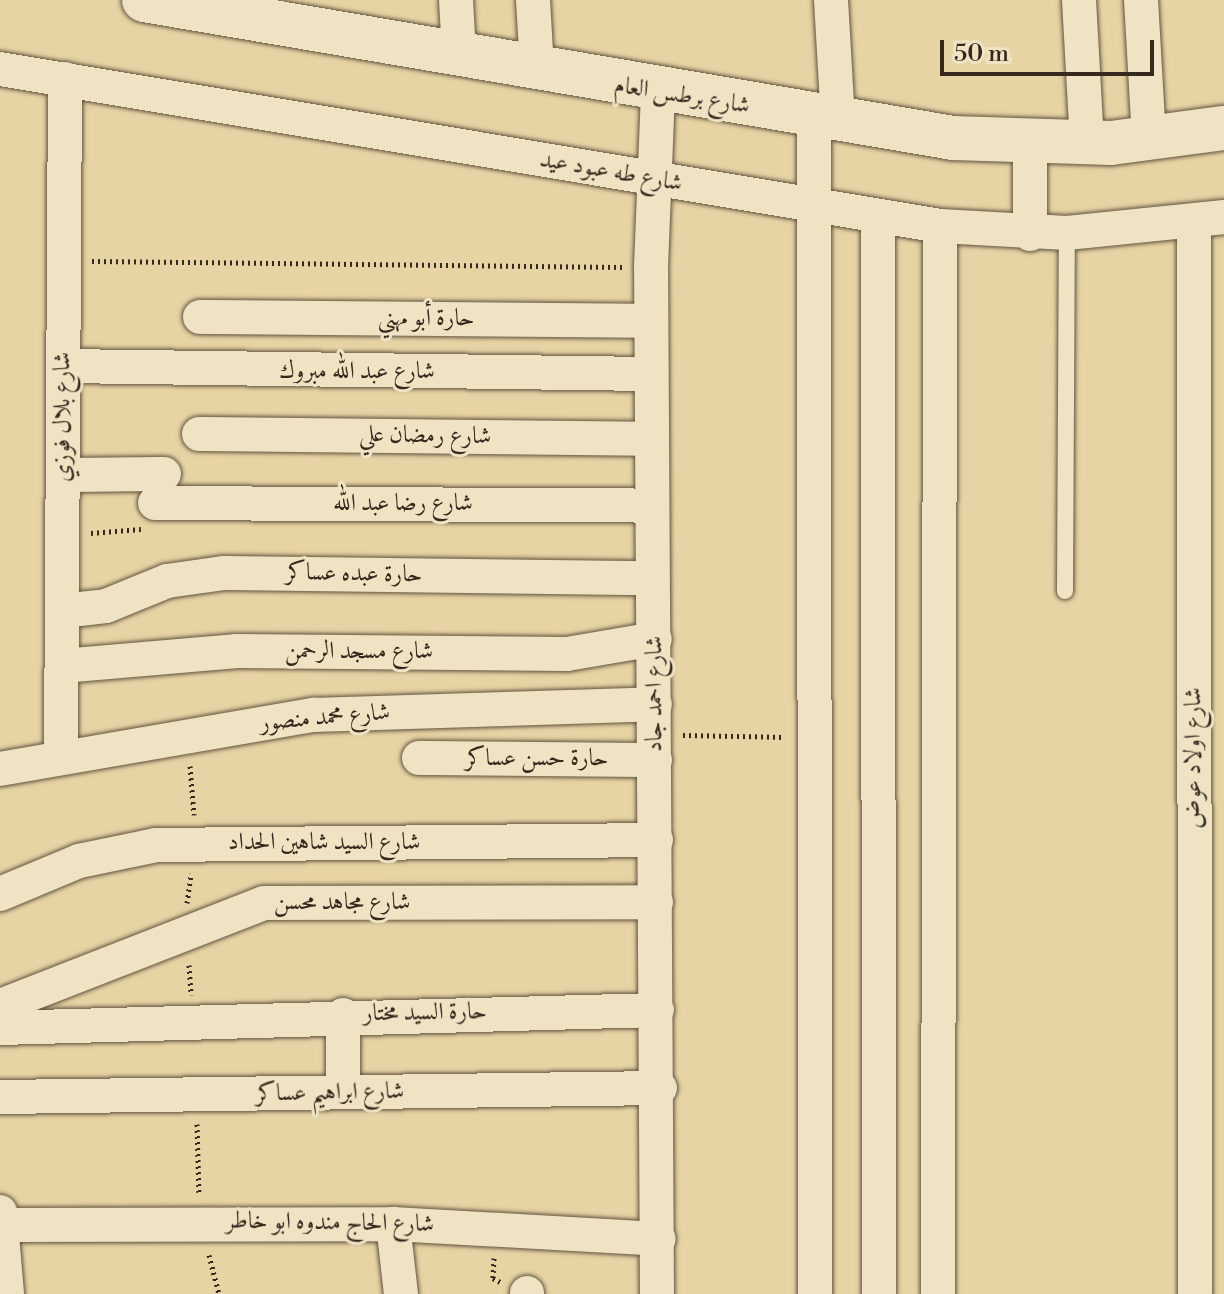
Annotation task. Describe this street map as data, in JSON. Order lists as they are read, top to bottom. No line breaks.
{"streets":{"street":["شارع برطس العام","شارع طه عبود عيد","حارة أبو مهني","شارع عبد الله مبروك","شارع بلال فوزي","شارع رمضان علي","شارع رضا عبد الله","حارة عبده عساكر","شارع مسجد الرحمن","شارع احمد جاد","شارع محمد منصور","شارع اولاد عوض","حارة حسن عساكر","شارع السيد شاهين الحداد","شارع مجاهد محسن","حارة السيد مختار","شارع ابراهيم عساكر","شارع الحاج مندوه ابو خاطر"]},"crossings":[["شارع برطس العام","شارع احمد جاد"],["شارع طه عبود عيد","شارع بلال فوزي"],["شارع طه عبود عيد","شارع احمد جاد"],["شارع طه عبود عيد","شارع اولاد عوض"],["حارة أبو مهني","شارع احمد جاد"],["شارع عبد الله مبروك","شارع بلال فوزي"],["شارع عبد الله مبروك","شارع احمد جاد"],["شارع بلال فوزي","شارع رضا عبد الله"],["شارع بلال فوزي","حارة عبده عساكر"],["شارع بلال فوزي","شارع مسجد الرحمن"],["شارع بلال فوزي","شارع محمد منصور"],["شارع رمضان علي","شارع احمد جاد"],["شارع رضا عبد الله","شارع احمد جاد"],["حارة عبده عساكر","شارع احمد جاد"],["شارع مسجد الرحمن","شارع احمد جاد"],["شارع احمد جاد","شارع محمد منصور"],["شارع احمد جاد","حارة حسن عساكر"],["شارع احمد جاد","شارع السيد شاهين الحداد"],["شارع احمد جاد","شارع مجاهد محسن"],["شارع احمد جاد","حارة السيد مختار"],["شارع احمد جاد","شارع ابراهيم عساكر"],["شارع احمد جاد","شارع الحاج مندوه ابو خاطر"],["شارع محمد منصور","حارة حسن عساكر"]],"scale_bar":"50 m"}
